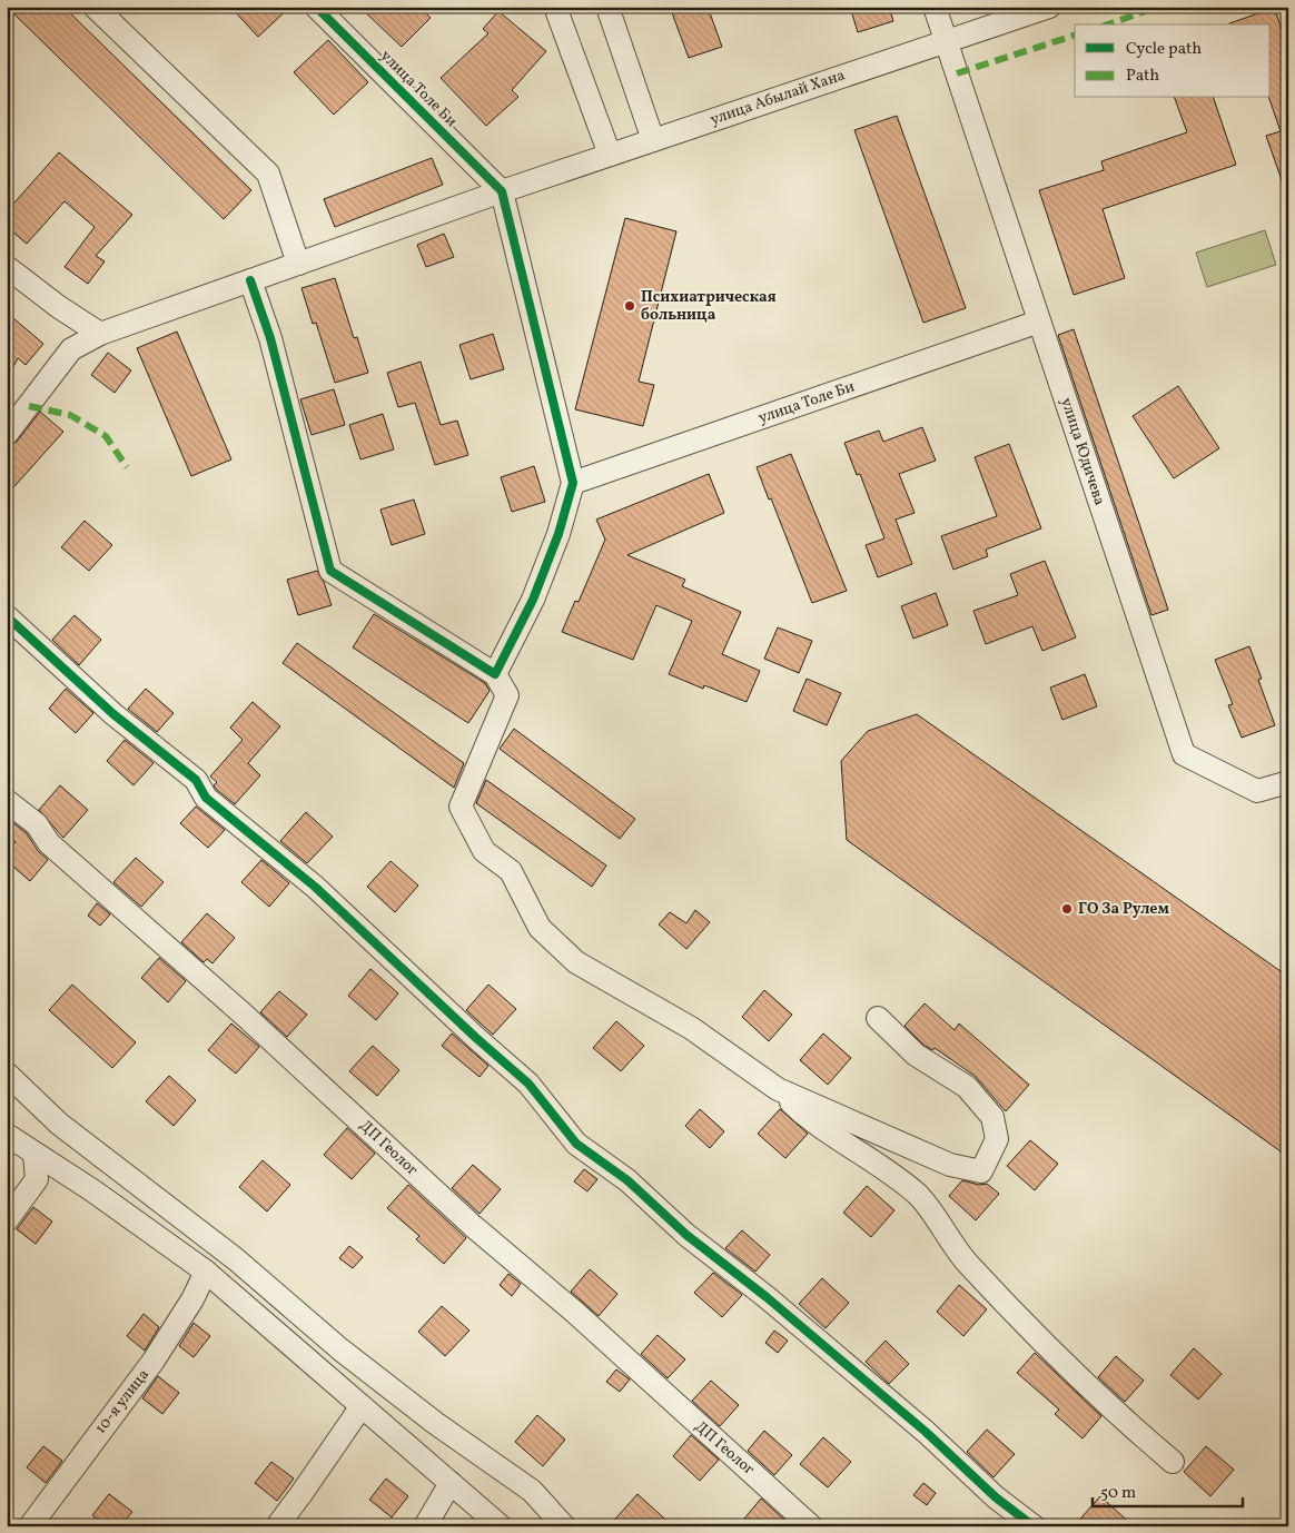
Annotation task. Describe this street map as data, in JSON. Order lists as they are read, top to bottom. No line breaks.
{"streets":{"street":["улица Толе Би","улица Абылай Хана","улица Юдичева","ДП Геолог","10-я улица"]},"crossings":[["улица Толе Би","улица Абылай Хана"],["улица Толе Би","улица Юдичева"],["улица Абылай Хана","улица Юдичева"]],"places":["Психиатрическая больница","ГО За Рулем"],"legend":["Cycle path","Path"],"scale_bar":"50 m"}
